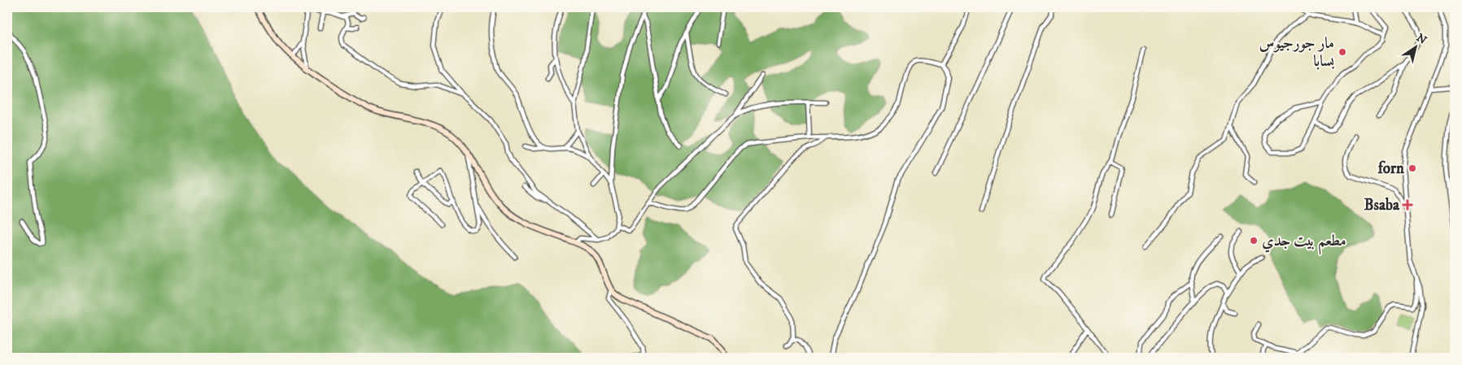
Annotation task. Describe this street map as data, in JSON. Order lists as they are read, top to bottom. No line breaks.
{"places":{"other":["مار جورجيوس بسابا","forn","مطعم بيت جدي"],"health":["Bsaba"]},"north":"top right"}
